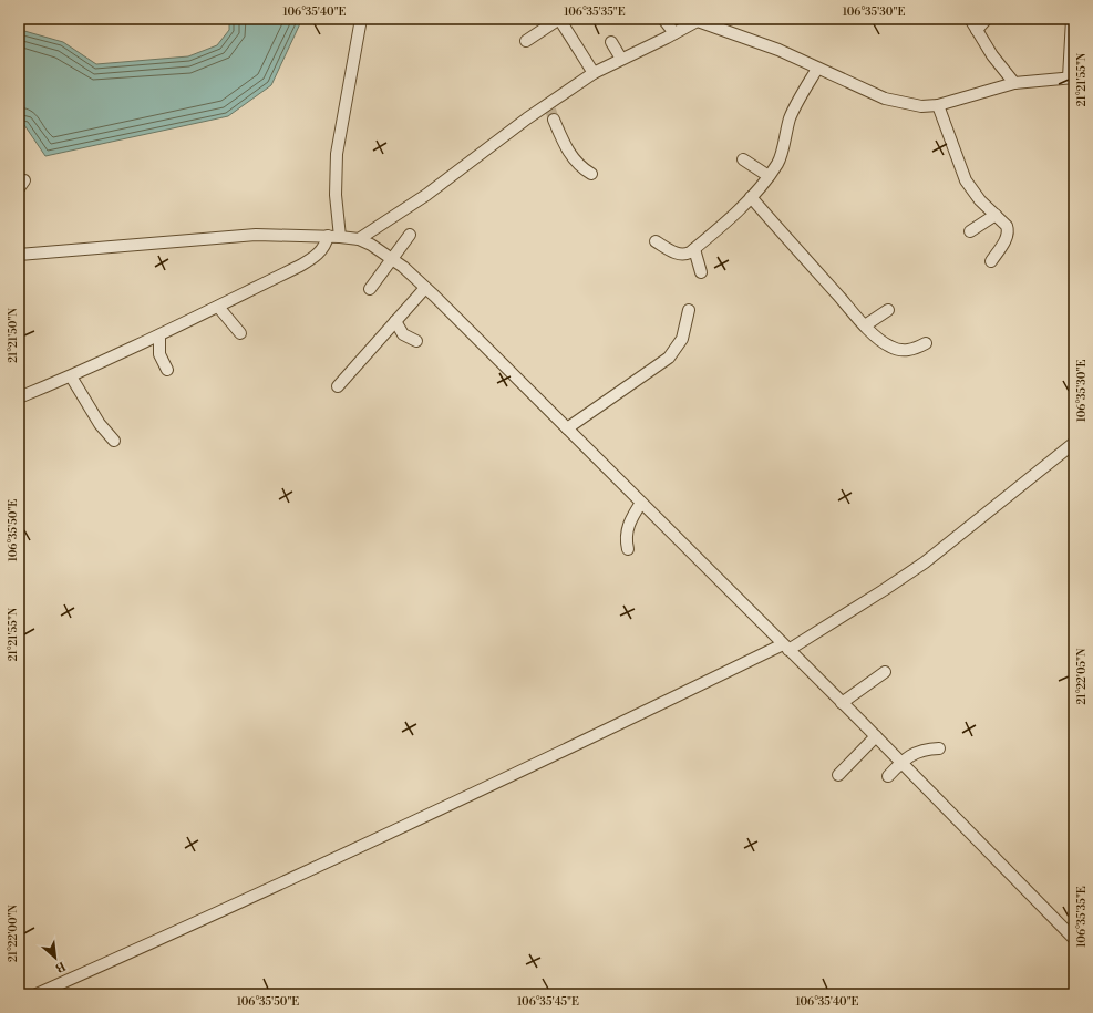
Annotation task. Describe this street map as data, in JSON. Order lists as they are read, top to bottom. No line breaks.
{"north":"bottom right","coordinates":["106°35'40\"E","106°35'35\"E","106°35'30\"E","21°21'55\"N","21°21'50\"N","106°35'50\"E","21°22'05\"N","21°22'00\"N","106°35'45\"E"]}
